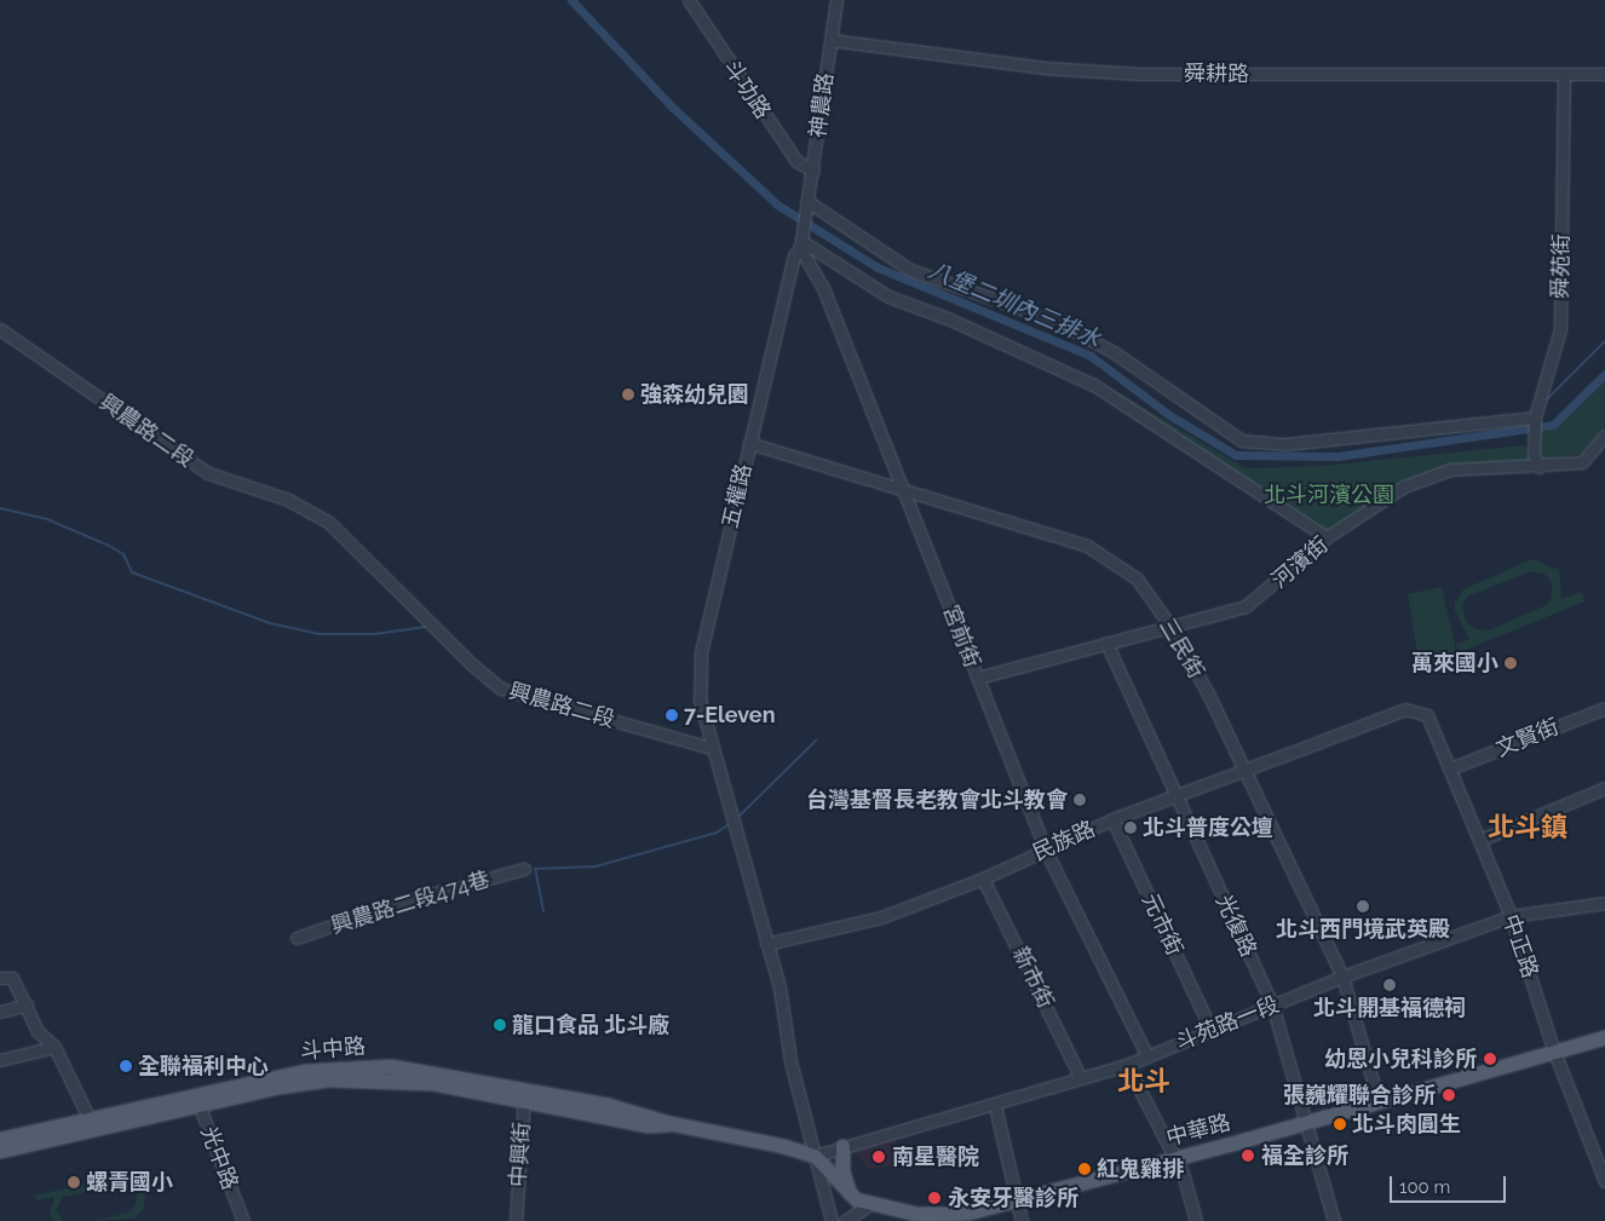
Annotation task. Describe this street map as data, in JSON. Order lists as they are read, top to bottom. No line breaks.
{"streets":{"main road":["斗中路","中華路"],"street":["舜耕路","斗功路","神農路","舜苑街","興農路二段","五權路","河濱街","宮前街","三民街","文賢街","民族路","興農路二段474巷","元市街","光復路","中正路","新市街","斗苑路一段","中興街","光中路"]},"crossings":[["舜耕路","神農路"],["舜耕路","舜苑街"],["斗功路","神農路"],["舜苑街","河濱街"],["興農路二段","五權路"],["五權路","宮前街"],["五權路","三民街"],["河濱街","宮前街"],["河濱街","三民街"],["河濱街","光復路"],["宮前街","三民街"],["宮前街","民族路"],["宮前街","斗苑路一段"],["三民街","民族路"],["三民街","斗苑路一段"],["三民街","中華路"],["文賢街","中正路"],["民族路","元市街"],["民族路","光復路"],["民族路","中正路"],["民族路","新市街"],["元市街","斗苑路一段"],["光復路","斗苑路一段"],["光復路","中華路"],["中正路","斗苑路一段"],["中正路","中華路"],["新市街","斗苑路一段"],["斗苑路一段","斗中路"],["斗中路","中興街"],["斗中路","光中路"]],"districts":["北斗鎮","北斗"],"water":["八堡二圳內三排水"],"parks":["北斗河濱公園"],"places":["強森幼兒園","萬來國小","7-Eleven","台灣基督長老教會北斗教會","北斗普度公壇","北斗西門境武英殿","北斗開基福德祠","龍口食品 北斗廠","幼恩小兒科診所","全聯福利中心","張巍耀聯合診所","北斗肉圓生","福全診所","南星醫院","紅鬼雞排","螺青國小","永安牙醫診所"],"scale_bar":"100 m"}
